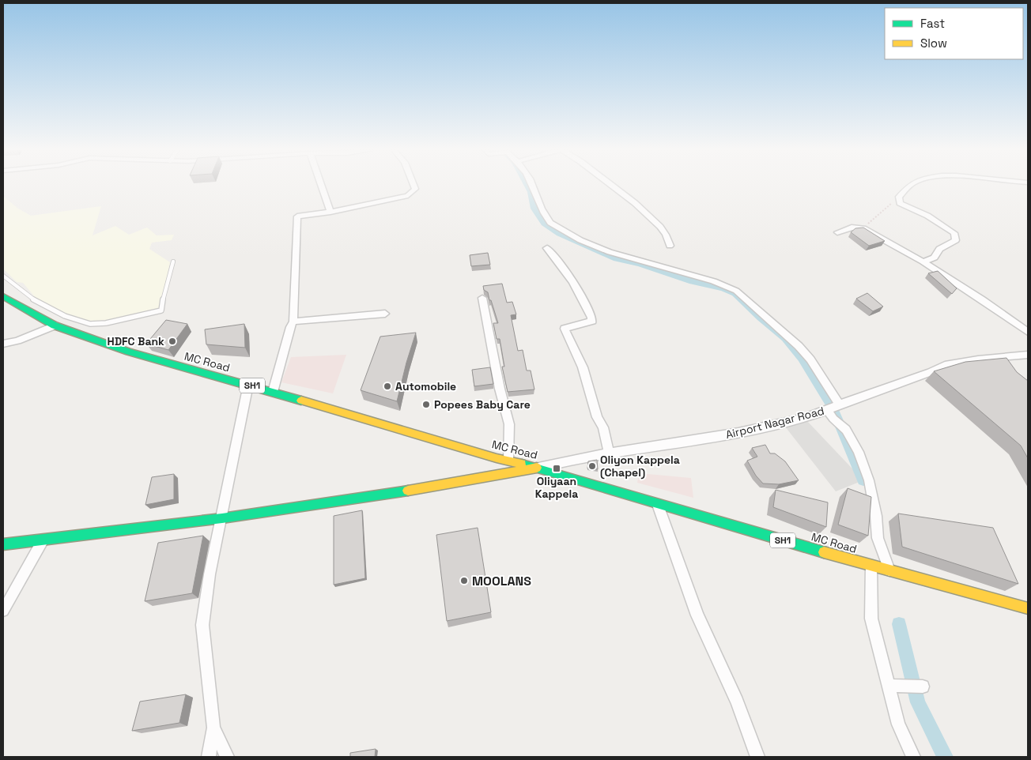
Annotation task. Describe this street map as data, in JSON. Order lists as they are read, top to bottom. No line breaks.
{"streets":{"main road":["MC Road","SH1"],"street":["Airport Nagar Road"]},"crossings":[["MC Road","Airport Nagar Road"]],"places":{"other":["HDFC Bank","Automobile","Popees Baby Care","Oliyon Kappela (Chapel)","MOOLANS"],"transit":["Oliyaan Kappela"]},"legend":["Fast","Slow"]}
